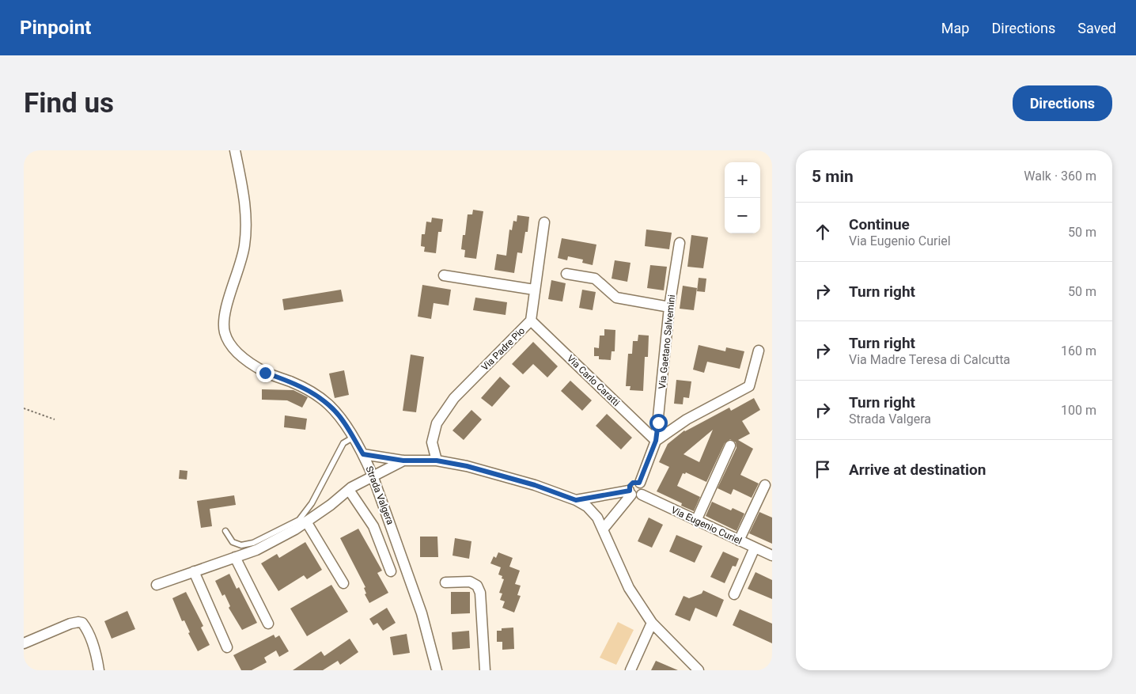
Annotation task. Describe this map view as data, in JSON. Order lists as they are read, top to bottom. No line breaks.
{"streets":{"street":["Via Gaetano Salvemini","Via Padre Pio","Via Carlo Caratti","Strada Valgera","Via Eugenio Curiel"]},"crossings":[["Via Gaetano Salvemini","Via Carlo Caratti"],["Via Padre Pio","Via Carlo Caratti"]],"page":{"header":"Pinpoint","nav":["Map","Directions","Saved"],"buttons":"Directions","title":"Find us","heading":["5 min","Walk · 360 m"],"map_buttons":["+","−"],"list":[["Continue","Via Eugenio Curiel","50 m"],["Turn right","50 m"],["Turn right","Via Madre Teresa di Calcutta","160 m"],["Turn right","Strada Valgera","100 m"],"Arrive at destination"]}}
